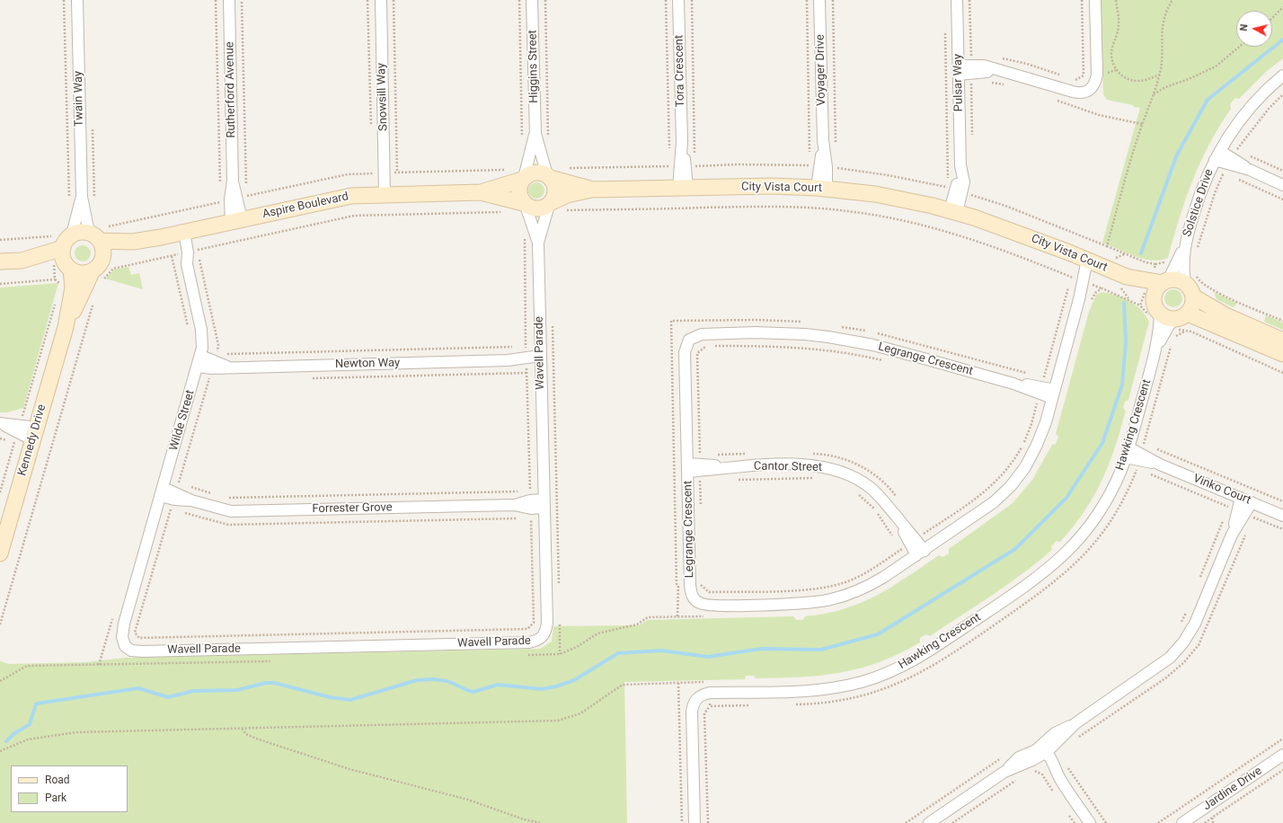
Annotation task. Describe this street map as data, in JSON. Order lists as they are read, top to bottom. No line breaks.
{"streets":{"street":["Higgins Street","Voyager Drive","Tora Crescent","Pulsar Way","Rutherford Avenue","Snowsill Way","Twain Way","City Vista Court","Solstice Drive","Aspire Boulevard","Wavell Parade","Legrange Crescent","Newton Way","Wilde Street","Hawking Crescent","Kennedy Drive","Cantor Street","Vinko Court","Forrester Grove","Jardine Drive"]},"crossings":[["Higgins Street","Aspire Boulevard"],["Higgins Street","Wavell Parade"],["Voyager Drive","City Vista Court"],["Tora Crescent","City Vista Court"],["Pulsar Way","City Vista Court"],["Rutherford Avenue","Aspire Boulevard"],["Snowsill Way","Aspire Boulevard"],["Twain Way","Aspire Boulevard"],["Twain Way","Kennedy Drive"],["City Vista Court","Solstice Drive"],["City Vista Court","Legrange Crescent"],["City Vista Court","Hawking Crescent"],["Solstice Drive","Hawking Crescent"],["Aspire Boulevard","Wavell Parade"],["Aspire Boulevard","Wilde Street"],["Aspire Boulevard","Kennedy Drive"],["Wavell Parade","Newton Way"],["Wavell Parade","Wilde Street"],["Wavell Parade","Forrester Grove"],["Legrange Crescent","Cantor Street"],["Newton Way","Wilde Street"],["Wilde Street","Forrester Grove"],["Hawking Crescent","Vinko Court"]],"legend":["Road","Park"],"north":"left"}
